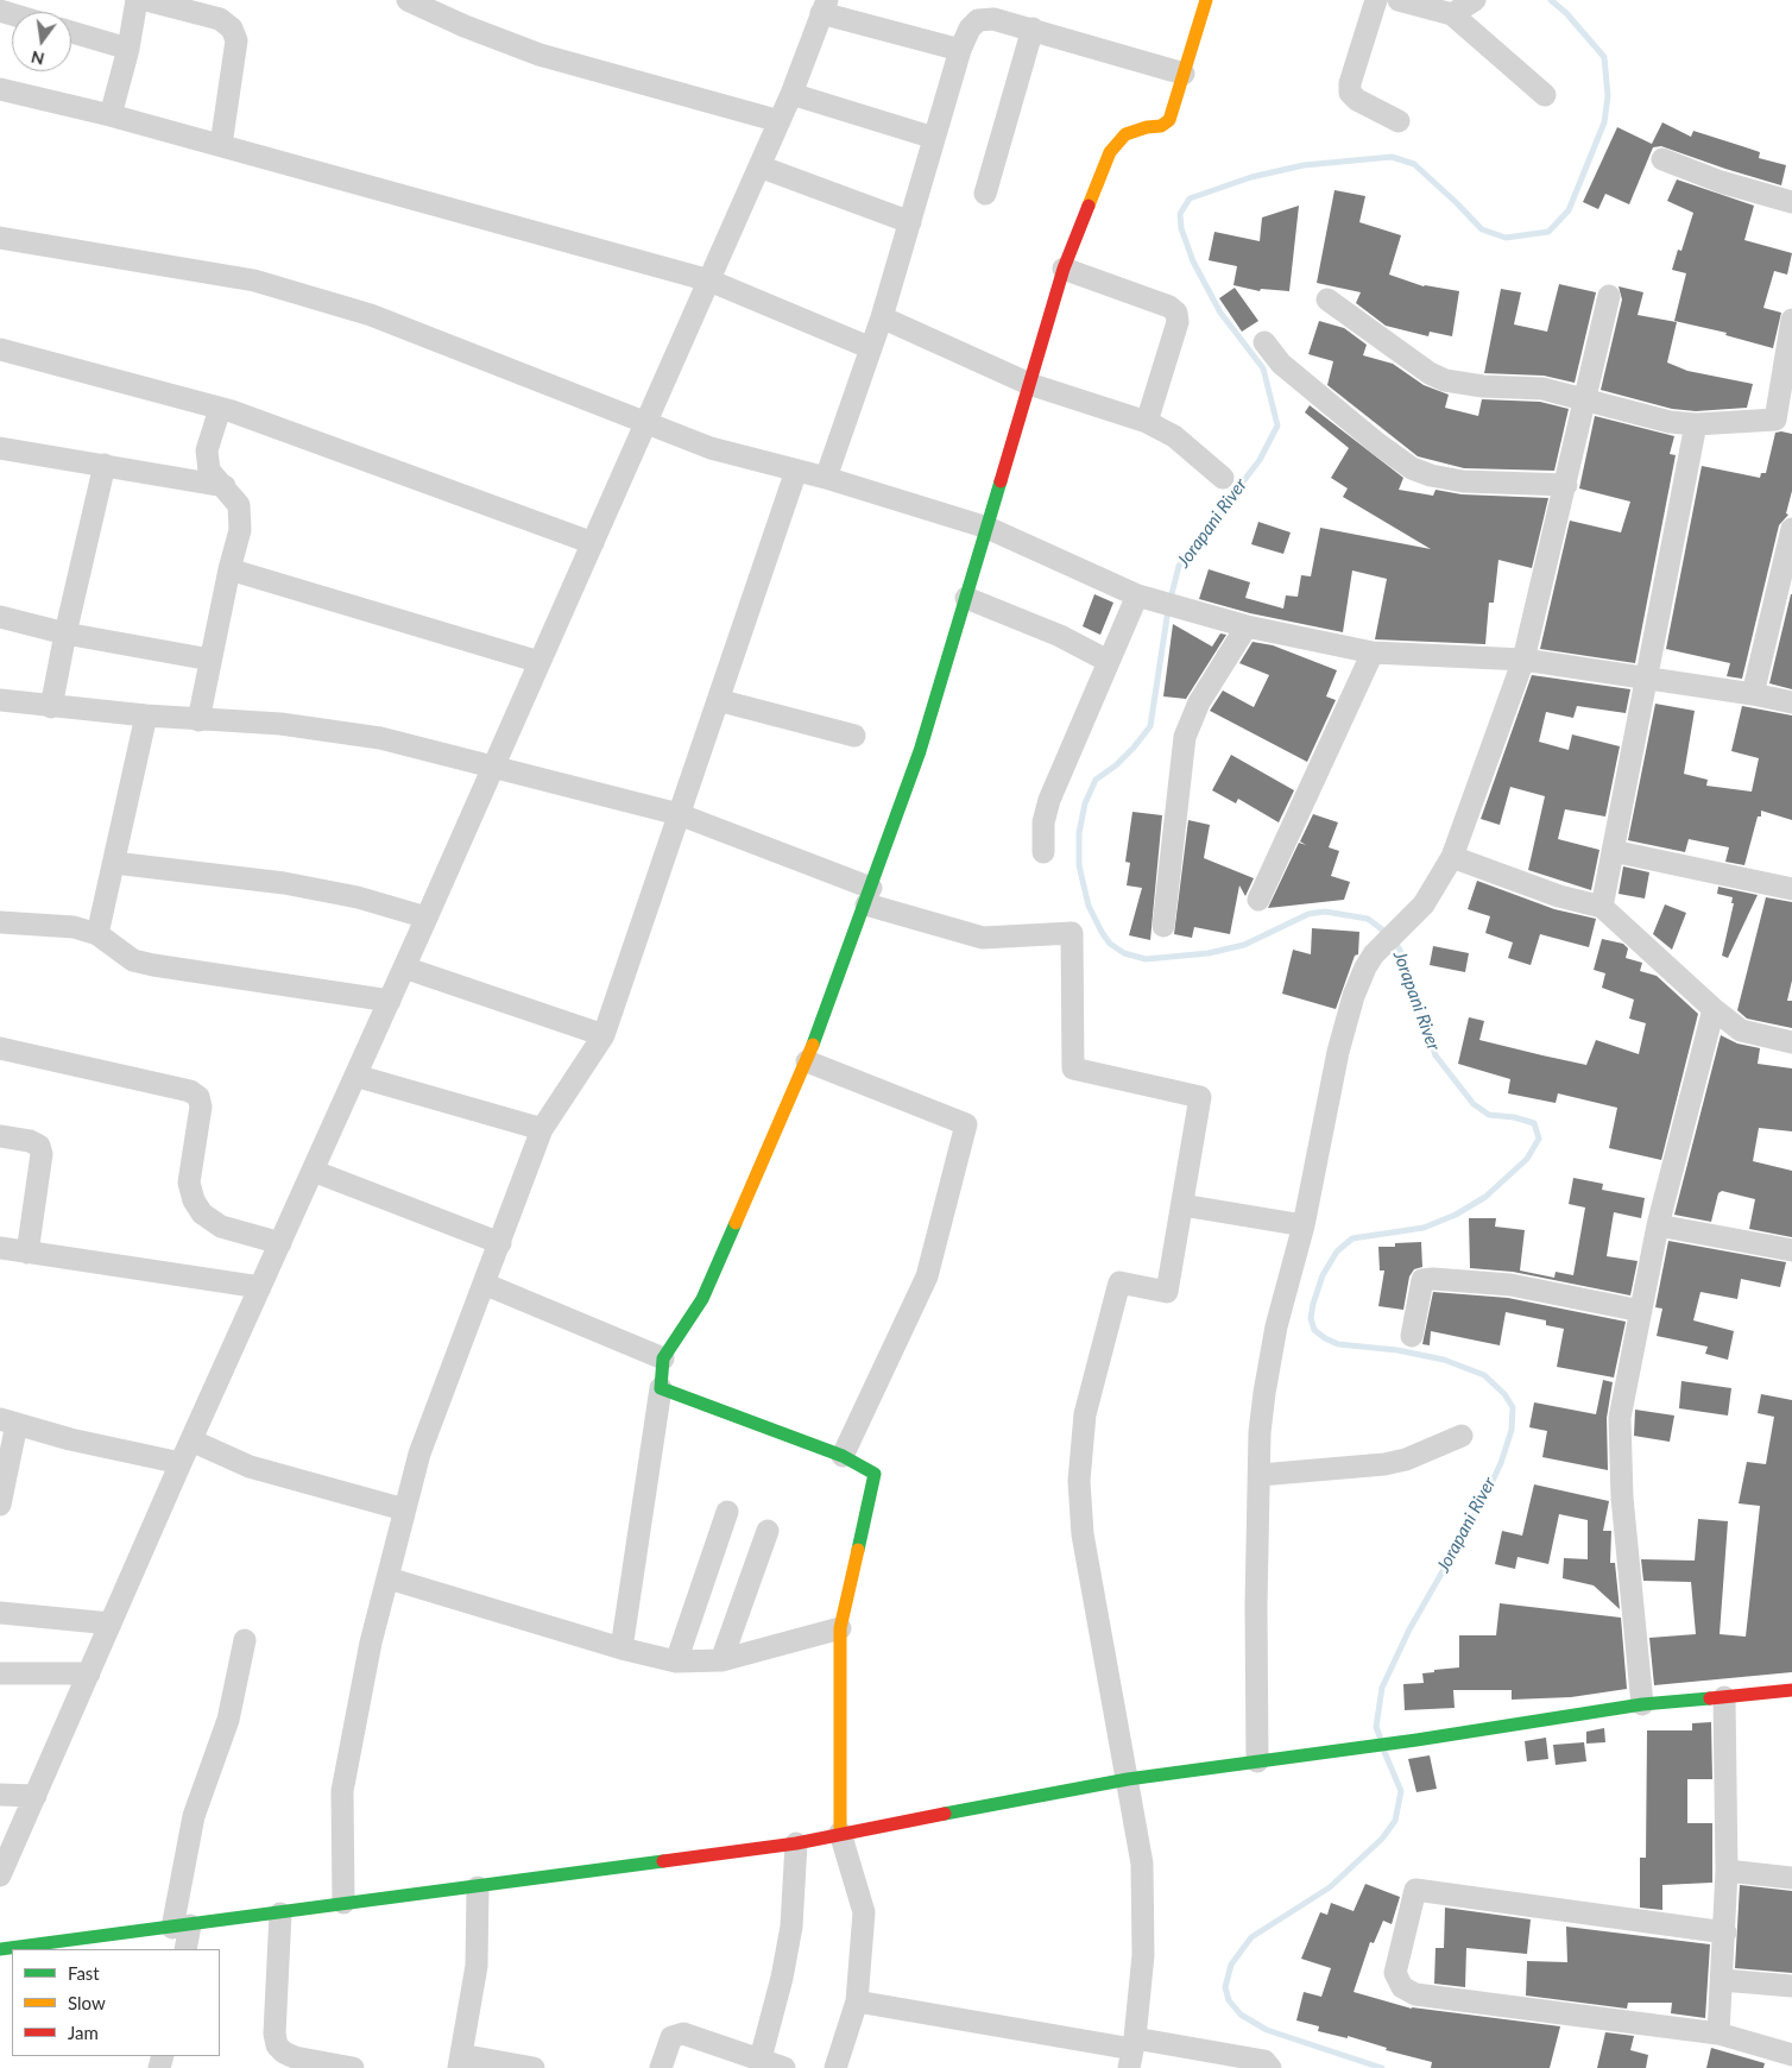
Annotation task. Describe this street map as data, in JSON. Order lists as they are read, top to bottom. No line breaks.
{"water":["Jorapani River"],"legend":["Fast","Slow","Jam"],"north":"bottom"}
